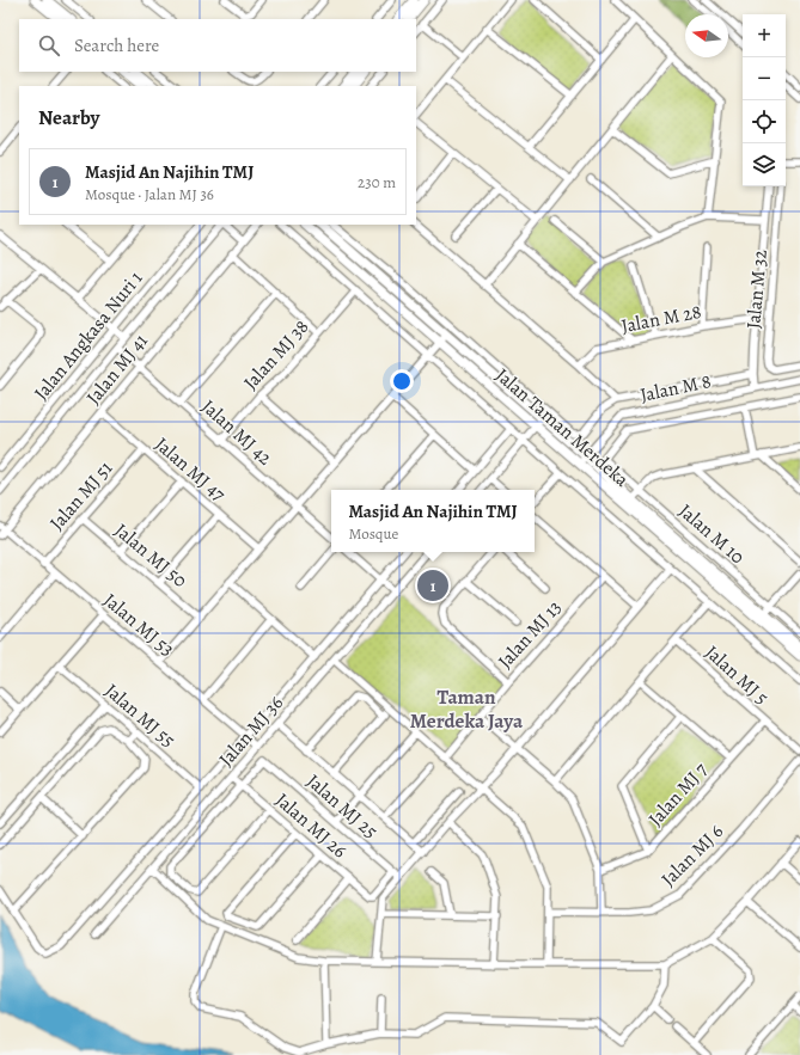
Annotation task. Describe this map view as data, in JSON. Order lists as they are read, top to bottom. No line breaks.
{"streets":{"main road":["Jalan Taman Merdeka"],"street":["Jalan M 32","Jalan M 28","Jalan Angkasa Nuri 1","Jalan MJ 38","Jalan MJ 41","Jalan M 8","Jalan MJ 42","Jalan MJ 47","Jalan MJ 51","Jalan M 10","Jalan MJ 50","Jalan MJ 53","Jalan MJ 13","Jalan MJ 5","Jalan MJ 55","Jalan MJ 36","Jalan MJ 7","Jalan MJ 25","Jalan MJ 26","Jalan MJ 6"]},"crossings":[["Jalan MJ 38","Jalan MJ 42"],["Jalan MJ 41","Jalan MJ 42"],["Jalan MJ 41","Jalan MJ 47"],["Jalan MJ 41","Jalan MJ 53"],["Jalan M 8","Jalan Taman Merdeka"],["Jalan MJ 47","Jalan MJ 51"],["Jalan MJ 51","Jalan MJ 50"],["Jalan MJ 51","Jalan MJ 53"],["Jalan MJ 53","Jalan MJ 36"],["Jalan MJ 5","Jalan MJ 7"],["Jalan MJ 36","Jalan MJ 26"],["Jalan MJ 25","Jalan MJ 26"]],"districts":["Taman Merdeka Jaya"],"north":"left","page":{"map_buttons":["+","−"],"search":"Search here","heading":"Nearby","list":[{"mark":"1","name":"Masjid An Najihin TMJ","note":"Mosque · Jalan MJ 36","value":"230 m"}],"popup":["Masjid An Najihin TMJ","Mosque"],"pins":"1"}}
